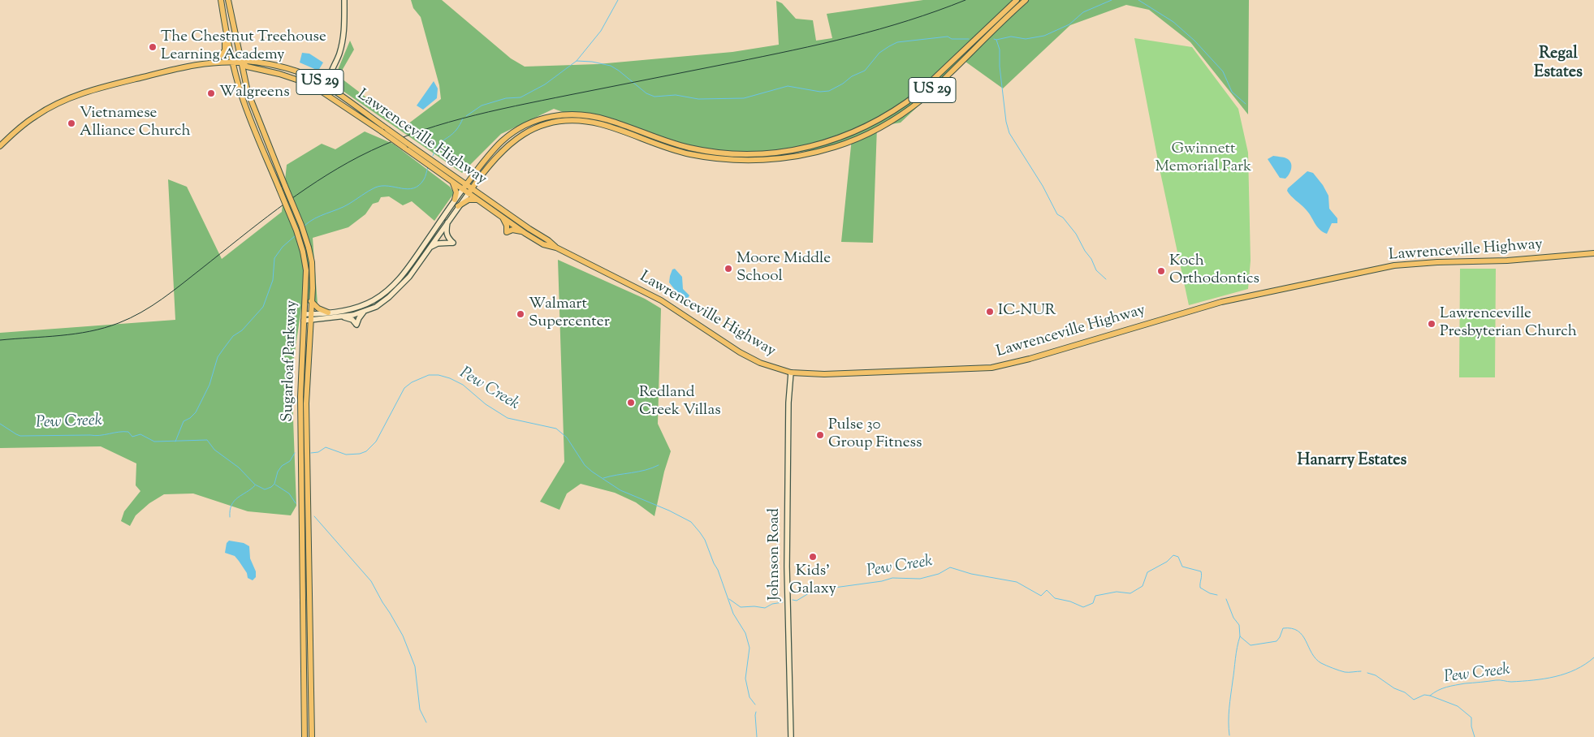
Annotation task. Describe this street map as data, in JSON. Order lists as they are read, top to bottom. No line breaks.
{"streets":{"main road":["US 29","Lawrenceville Highway","Sugarloaf Parkway","Johnson Road"]},"crossings":[["US 29","Lawrenceville Highway"],["Lawrenceville Highway","Sugarloaf Parkway"],["Lawrenceville Highway","Johnson Road"]],"districts":["Regal Estates","Hanarry Estates"],"water":["Pew Creek"],"parks":["Gwinnett Memorial Park"],"places":["The Chestnut Treehouse Learning Academy","Walgreens","Vietnamese Alliance Church","Moore Middle School","Koch Orthodontics","IC-NUR","Walmart Supercenter","Lawrenceville Presbyterian Church","Redland Creek Villas","Pulse 30 Group Fitness","Kids' Galaxy"]}
